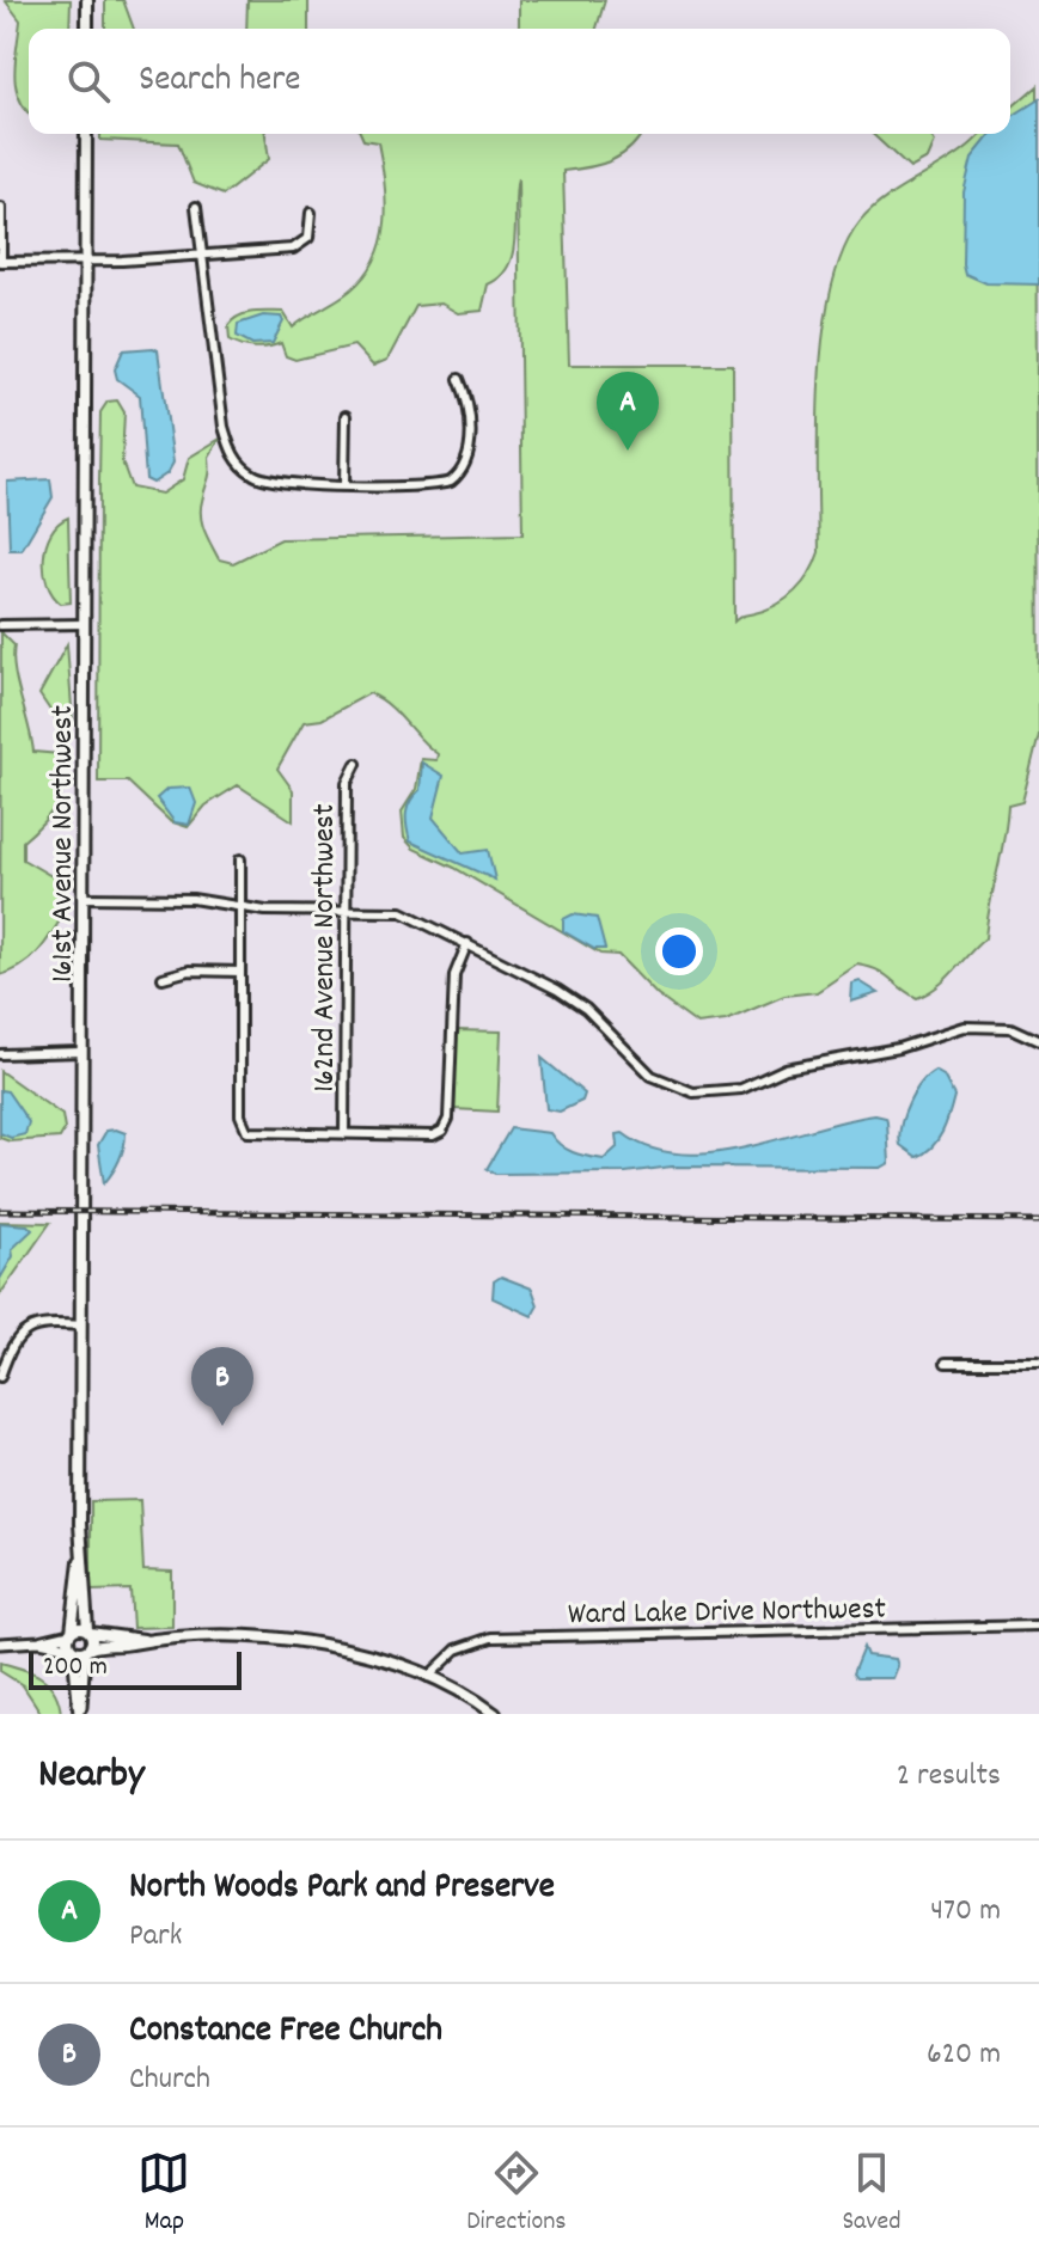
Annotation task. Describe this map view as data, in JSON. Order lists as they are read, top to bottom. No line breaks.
{"streets":{"main road":["161st Avenue Northwest"],"street":["162nd Avenue Northwest","Ward Lake Drive Northwest"]},"scale_bar":"200 m","page":{"search":"Search here","pins":["A","B"],"scale":"200 m","heading":["Nearby","2 results"],"list":[{"mark":"A","name":"North Woods Park and Preserve","note":"Park","value":"470 m"},{"mark":"B","name":"Constance Free Church","note":"Church","value":"620 m"}],"nav":["Map","Directions","Saved"]}}
